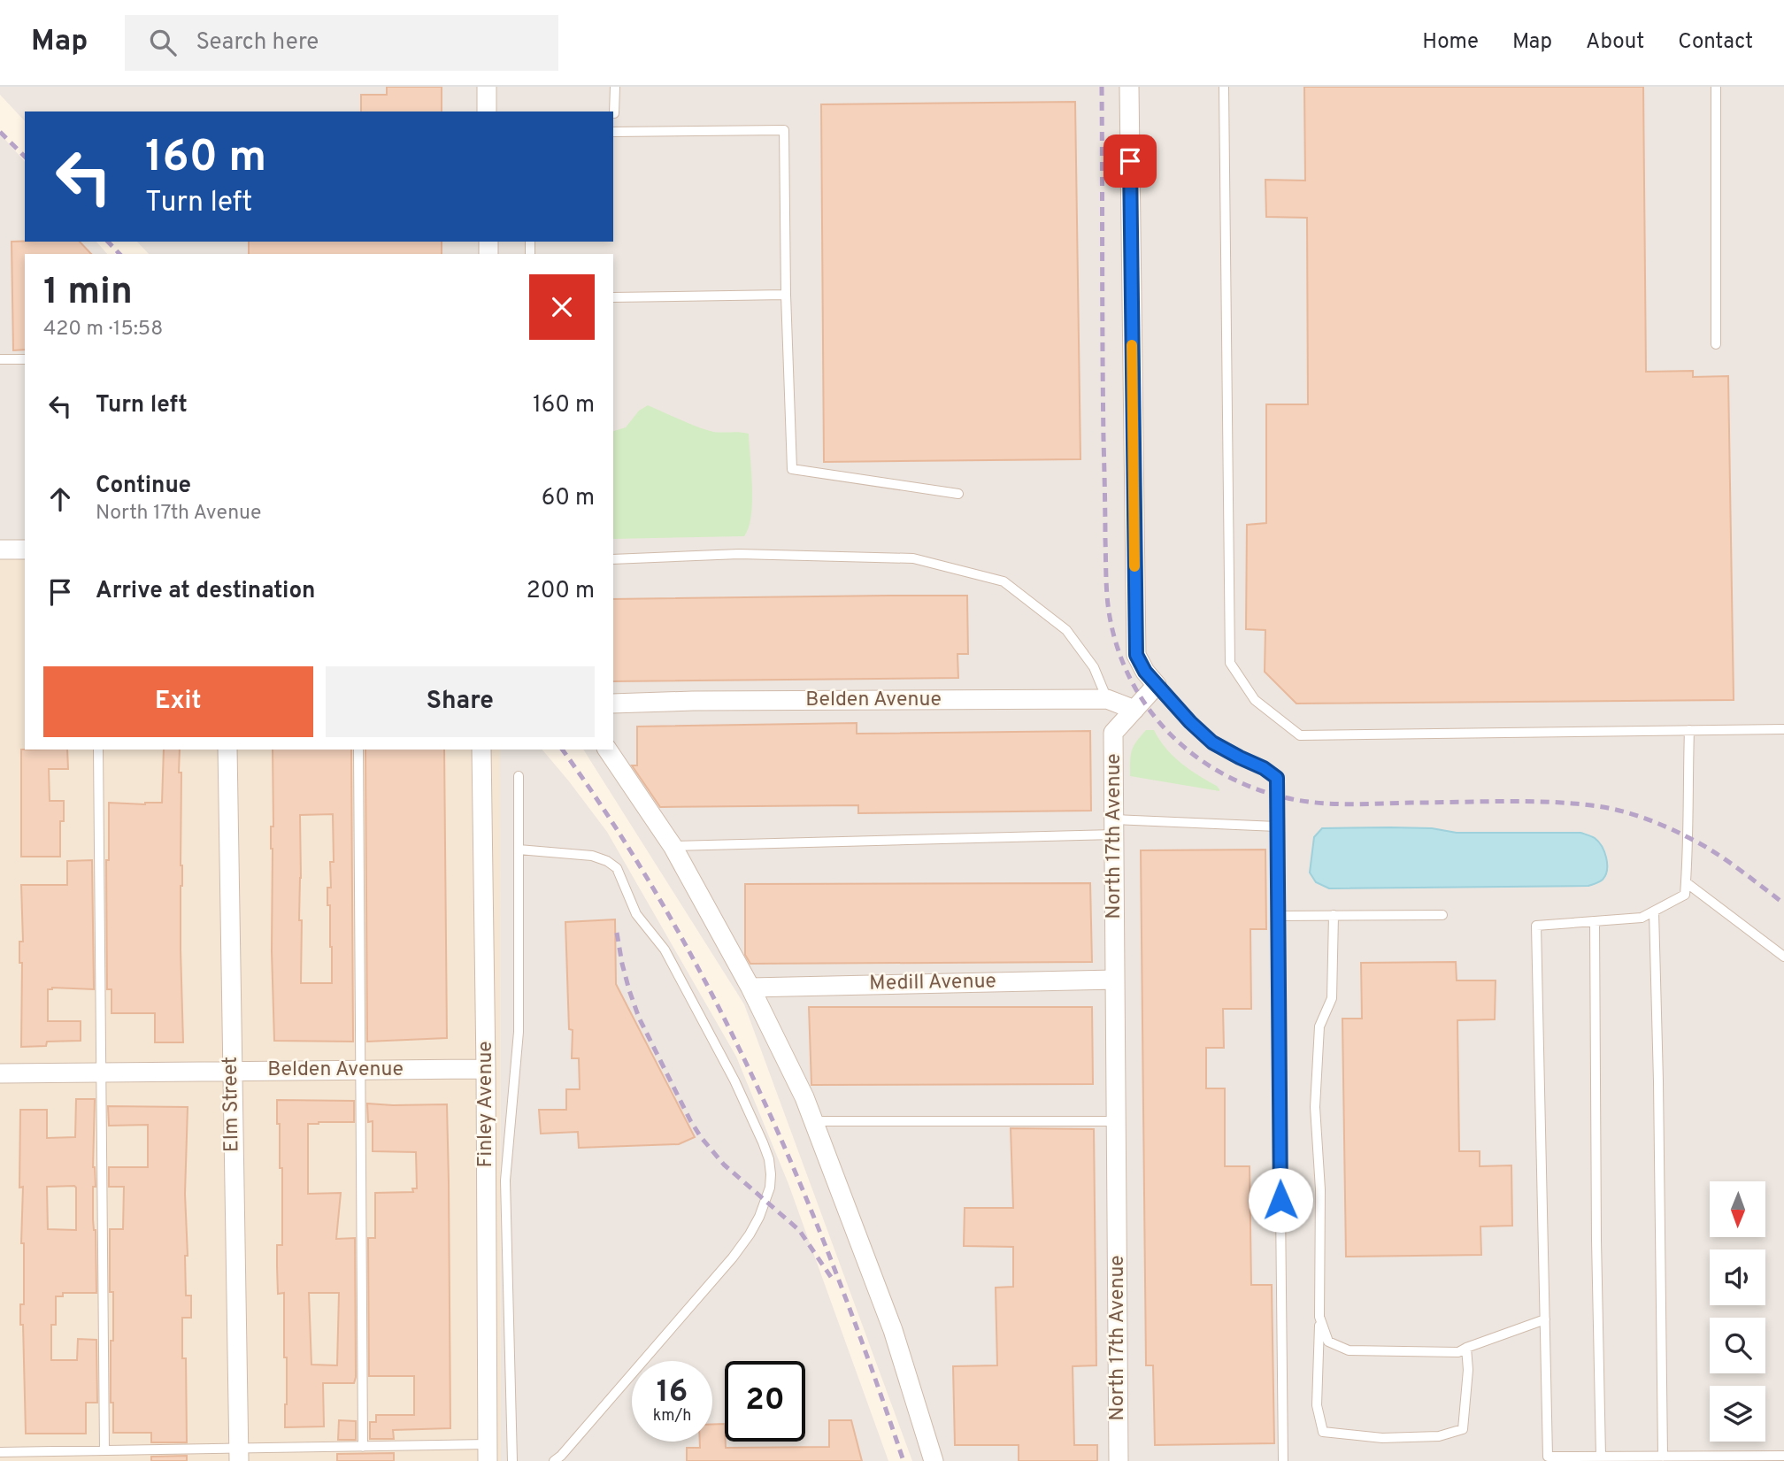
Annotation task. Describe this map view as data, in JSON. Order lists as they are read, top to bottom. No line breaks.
{"streets":{"street":["Belden Avenue","North 17th Avenue","Medill Avenue","Elm Street","Finley Avenue"]},"crossings":[["Belden Avenue","North 17th Avenue"],["Belden Avenue","Elm Street"],["Belden Avenue","Finley Avenue"],["North 17th Avenue","Medill Avenue"]],"north":"bottom","page":{"header":"Map","search":"Search here","nav":["Home","Map","About","Contact"],"turn":["160 m","Turn left"],"heading":["1 min","420 m · 15:58"],"list":[{"name":"Turn left","value":"160 m"},{"name":"Continue","note":"North 17th Avenue","value":"60 m"},{"name":"Arrive at destination","value":"200 m"}],"buttons":["Exit","Share"],"speed":"16 km/h","limit":"20"}}
